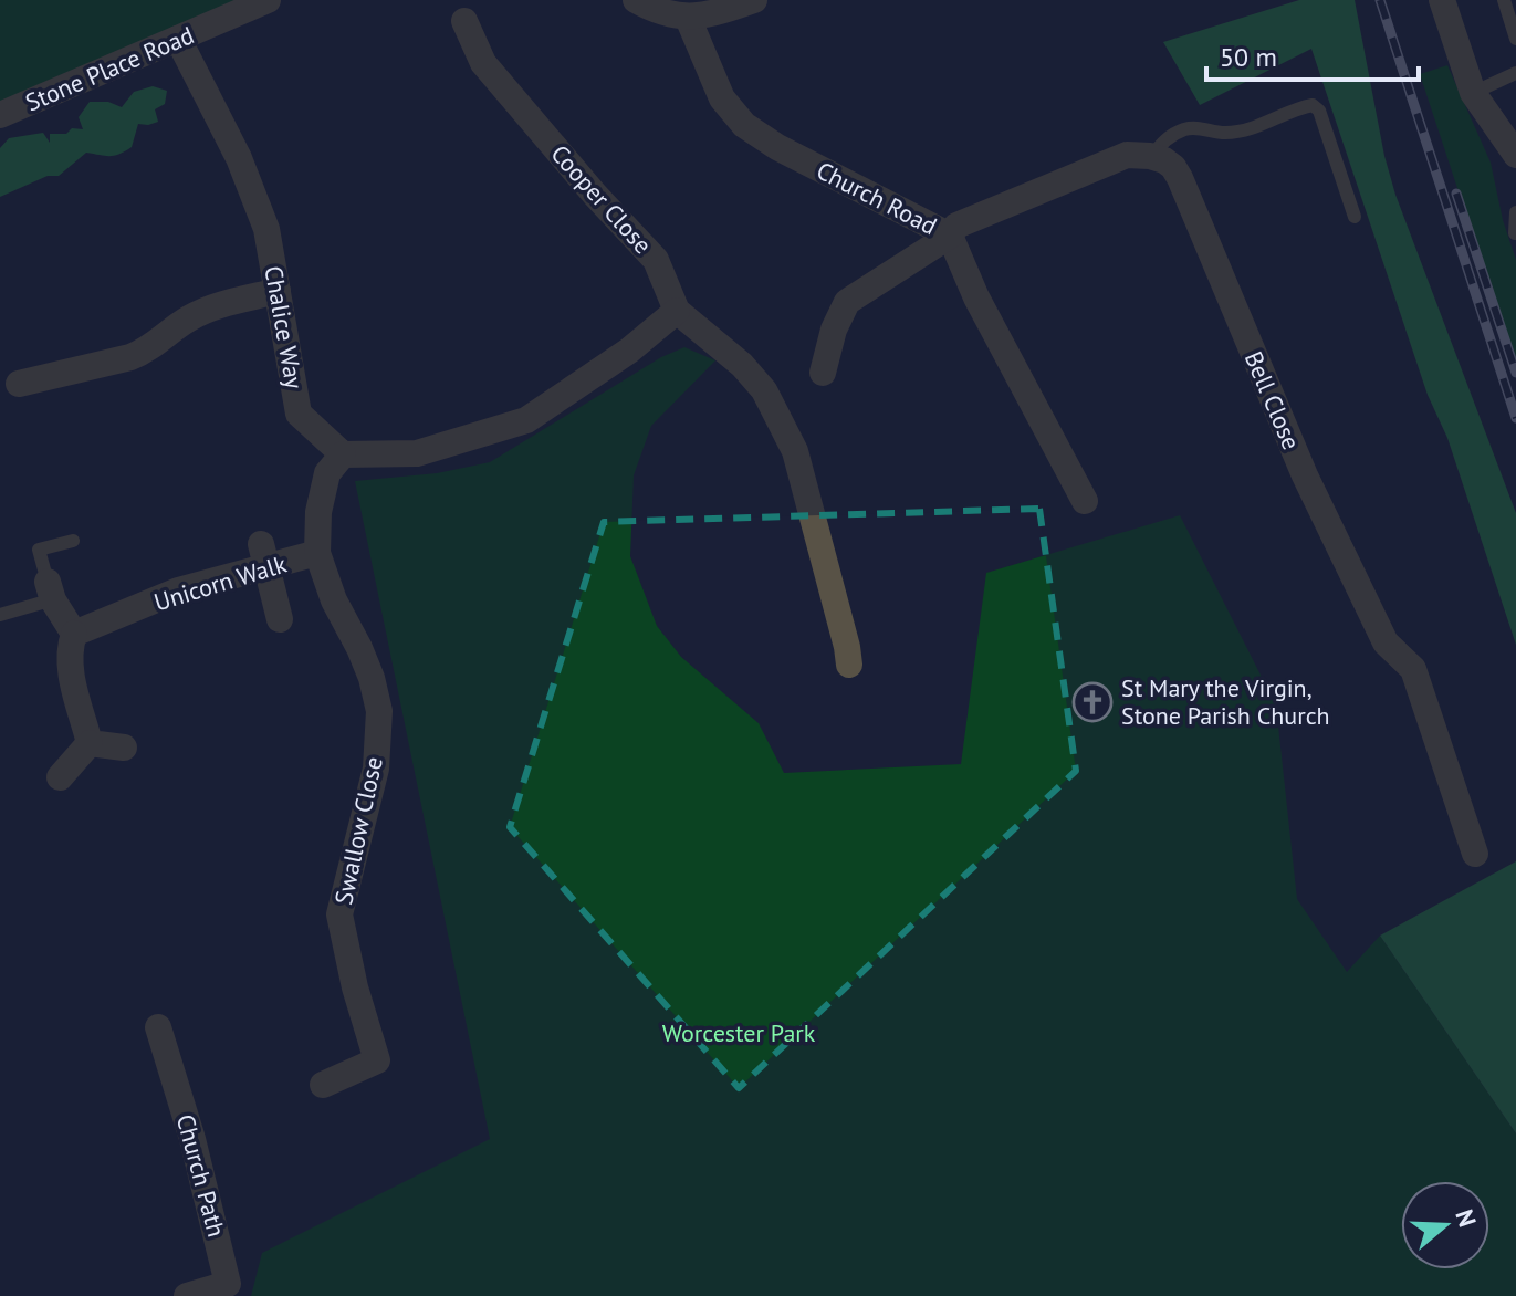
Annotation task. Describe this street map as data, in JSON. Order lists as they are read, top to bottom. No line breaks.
{"streets":{"street":["Stone Place Road","Church Road","Cooper Close","Chalice Way","Bell Close","Unicorn Walk","Swallow Close","Church Path"]},"crossings":[["Stone Place Road","Chalice Way"],["Chalice Way","Swallow Close"],["Unicorn Walk","Swallow Close"]],"parks":["Worcester Park"],"places":{"church":["St Mary the Virgin, Stone Parish Church"]},"scale_bar":"50 m","north":"right"}
